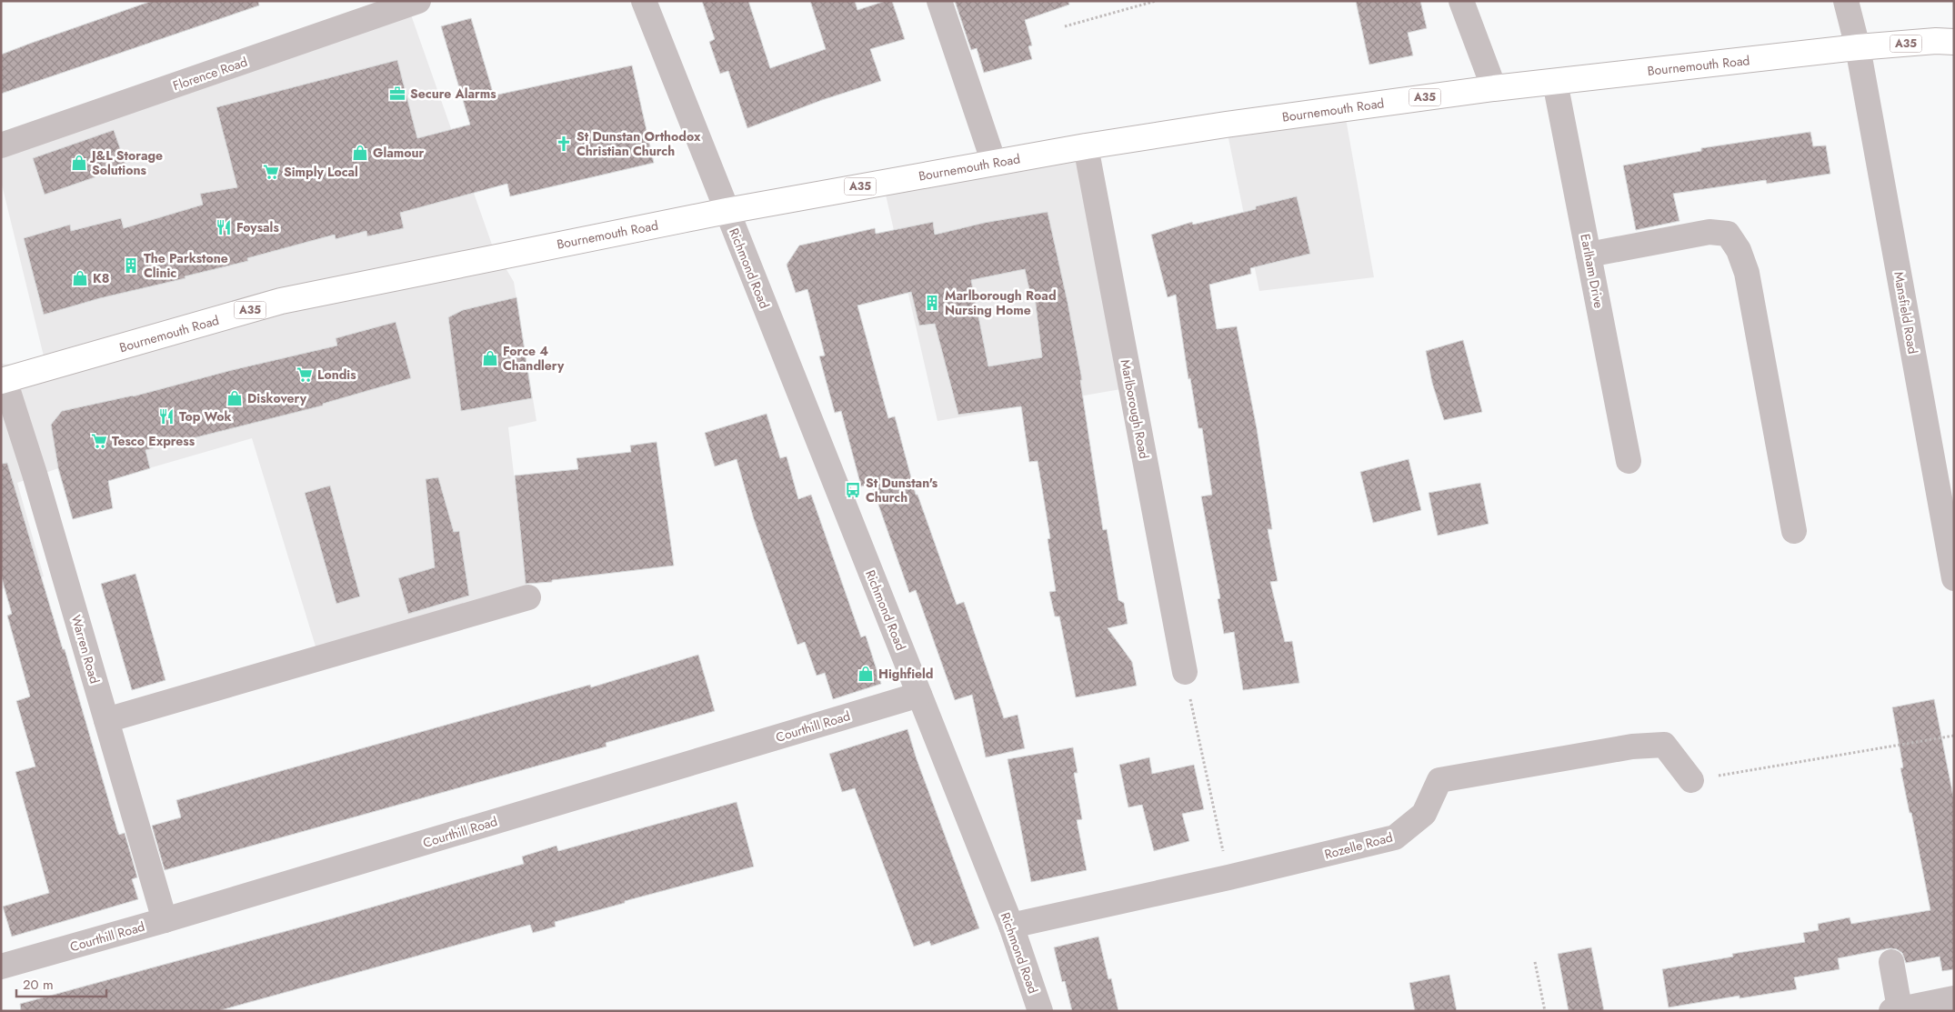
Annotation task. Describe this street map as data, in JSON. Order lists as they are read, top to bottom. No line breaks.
{"streets":{"highway":["A35","Bournemouth Road"],"street":["Florence Road","Richmond Road","Earlham Drive","Mansfield Road","Marlborough Road","Warren Road","Courthill Road","Rozelle Road"]},"crossings":[["Bournemouth Road","Richmond Road"],["Bournemouth Road","Earlham Drive"],["Bournemouth Road","Mansfield Road"],["Bournemouth Road","Marlborough Road"],["Bournemouth Road","Warren Road"],["Richmond Road","Courthill Road"],["Richmond Road","Rozelle Road"],["Warren Road","Courthill Road"]],"places":{"office":["Secure Alarms"],"church":["St Dunstan Orthodox Christian Church"],"shop":["Glamour","J&L Storage Solutions","K8","Force 4 Chandlery","Diskovery","Highfield"],"supermarket":["Simply Local","Londis","Tesco Express"],"restaurant":["Foysals","Top Wok"],"building":["The Parkstone Clinic","Marlborough Road Nursing Home"],"bus stop":["St Dunstan's Church"]},"scale_bar":"20 m"}
